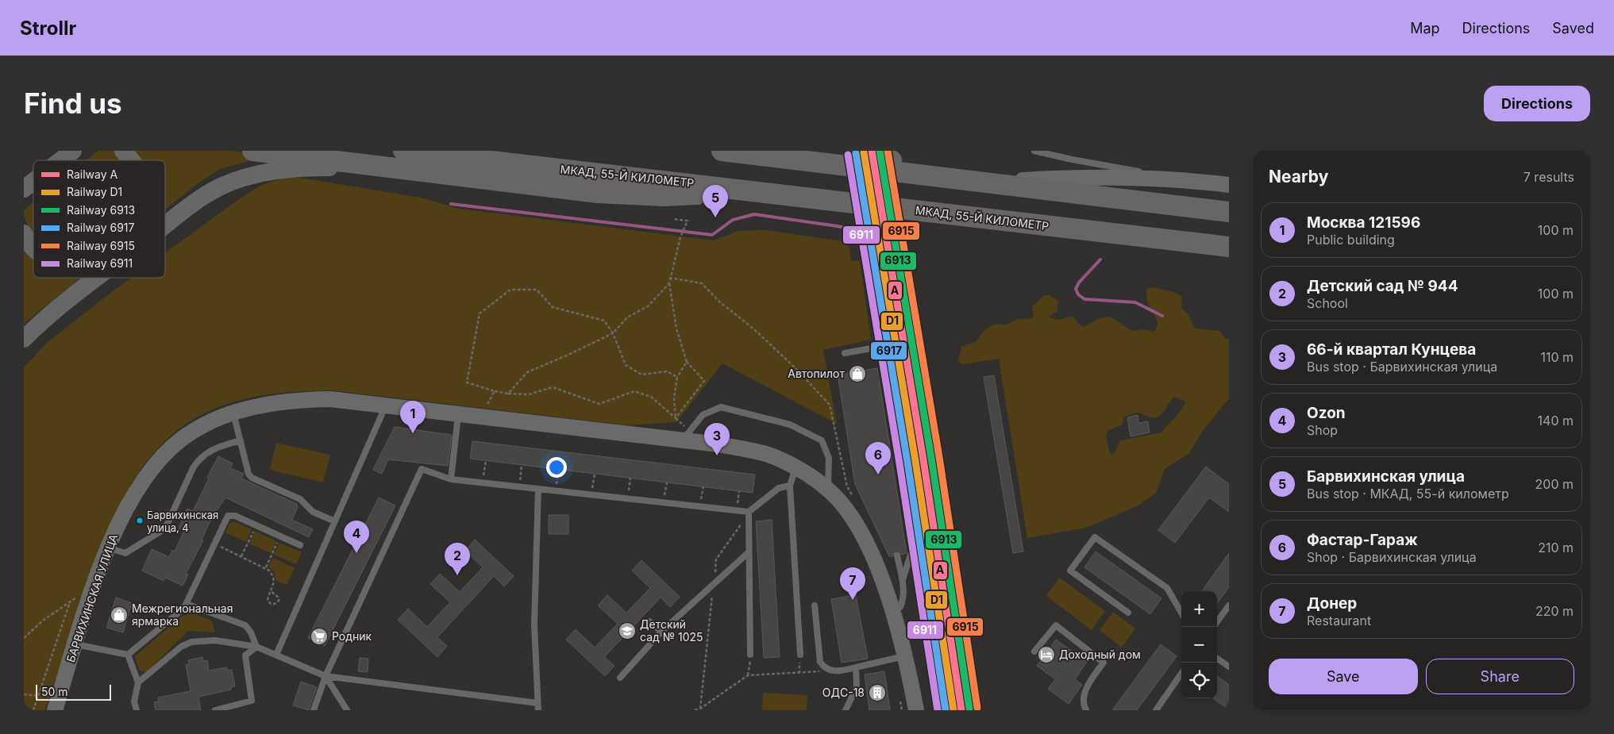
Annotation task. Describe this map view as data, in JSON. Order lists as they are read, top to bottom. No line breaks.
{"streets":{"highway":["МКАД, 55-Й КИЛОМЕТР"],"street":["БАРВИХИНСКАЯ УЛИЦА"]},"places":{"shop":["Автопилот","Межрегиональная ярмарка"],"other":["Барвихинская улица, 4"],"school or university":["Детский сад № 1025"],"supermarket":["Родник"],"hotel":["Доходный дом"],"building":["ОДС-18"]},"lines":["rail line A","rail line 6913","rail line 6915","rail line D1","rail line 6917","rail line 6911"],"legend":["Railway A","Railway D1","Railway 6913","Railway 6917","Railway 6915","Railway 6911"],"scale_bar":"50 m","page":{"header":"Strollr","nav":["Map","Directions","Saved"],"buttons":["Directions",["Save","Share"]],"title":"Find us","heading":["Nearby","7 results"],"pins":["5","1","3","6","4","2","7"],"list":[{"mark":"1","name":"Москва 121596","note":"Public building","value":"100 m"},{"mark":"2","name":"Детский сад № 944","note":"School","value":"100 m"},{"mark":"3","name":"66-й квартал Кунцева","note":"Bus stop · Барвихинская улица","value":"110 m"},{"mark":"4","name":"Ozon","note":"Shop","value":"140 m"},{"mark":"5","name":"Барвихинская улица","note":"Bus stop · МКАД, 55-й километр","value":"200 m"},{"mark":"6","name":"Фастар-Гараж","note":"Shop · Барвихинская улица","value":"210 m"},{"mark":"7","name":"Донер","note":"Restaurant","value":"220 m"}],"map_buttons":["+","−"],"scale":"50 m"}}
